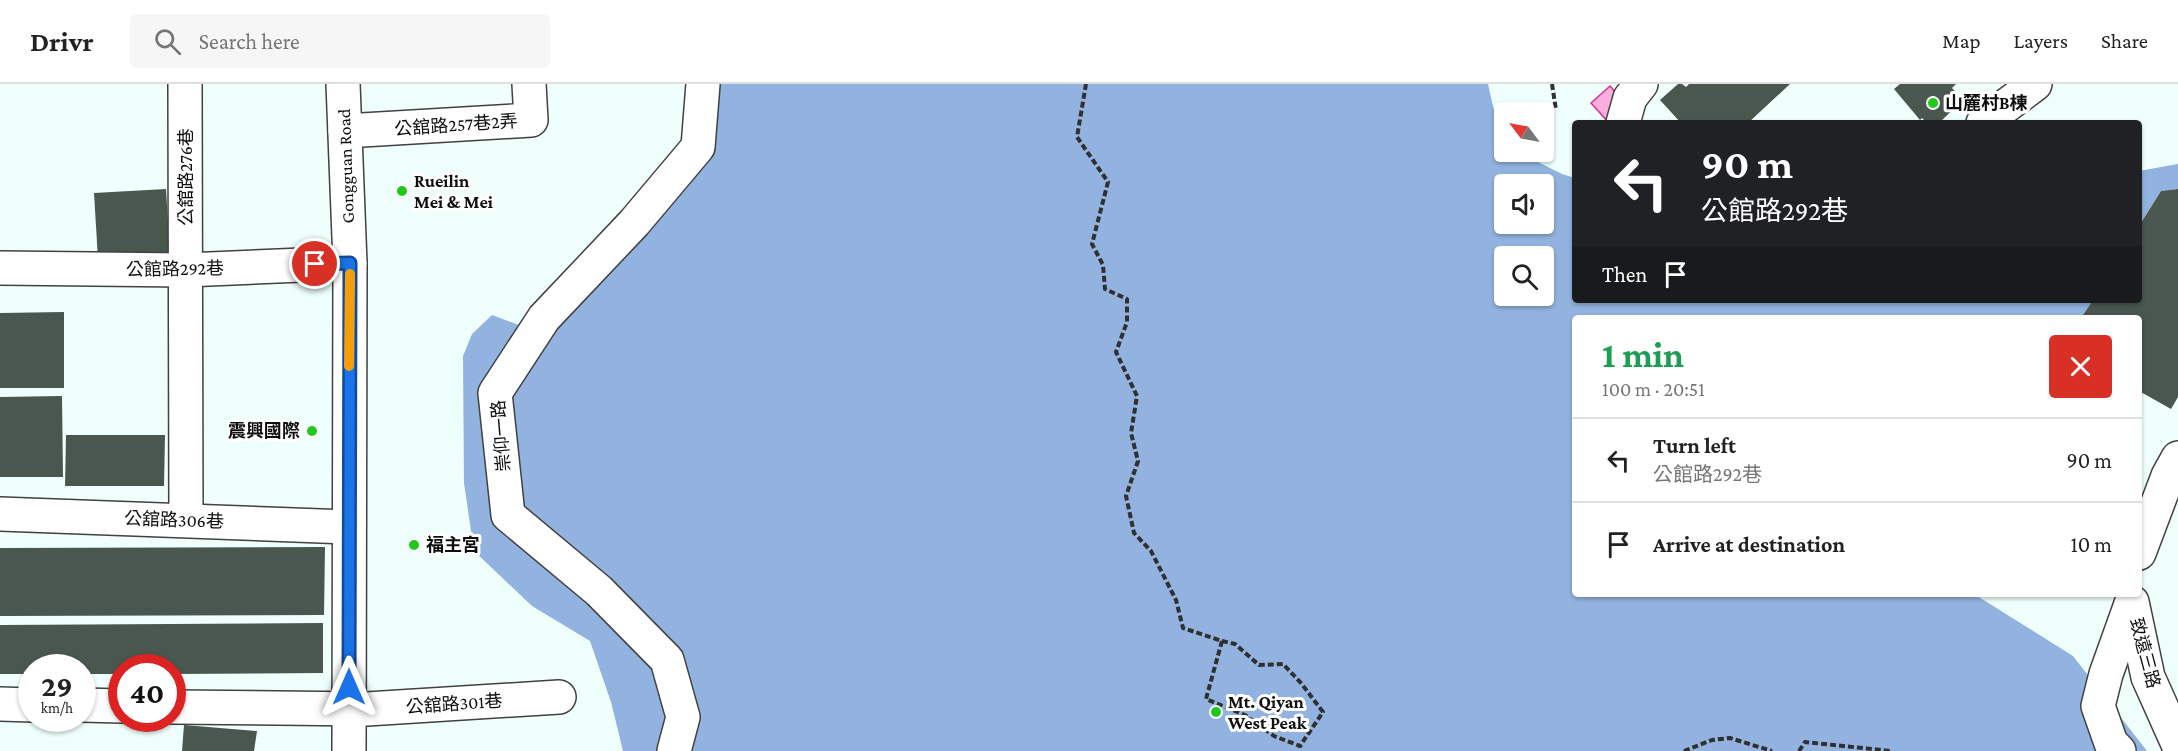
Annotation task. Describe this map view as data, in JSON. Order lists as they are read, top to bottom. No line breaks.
{"streets":{"street":["公舘路257巷2弄","Gongguan Road","公舘路276巷","公館路292巷","崇仰一路","公舘路306巷","致遠三路","公舘路301巷"]},"crossings":[["公舘路257巷2弄","Gongguan Road"],["Gongguan Road","公館路292巷"],["Gongguan Road","公舘路306巷"],["Gongguan Road","公舘路301巷"],["公舘路276巷","公館路292巷"],["公舘路276巷","公舘路306巷"]],"places":["山麓村B棟","Rueilin Mei & Mei","震興國際","福主宮","Mt. Qiyan West Peak"],"north":"top left","page":{"header":"Drivr","search":"Search here","nav":["Map","Layers","Share"],"turn":["90 m","公館路292巷"],"then":"Then","heading":["1 min","100 m · 20:51"],"list":[{"name":"Turn left","note":"公館路292巷","value":"90 m"},{"name":"Arrive at destination","value":"10 m"}],"speed":"29 km/h","limit":"40"}}
